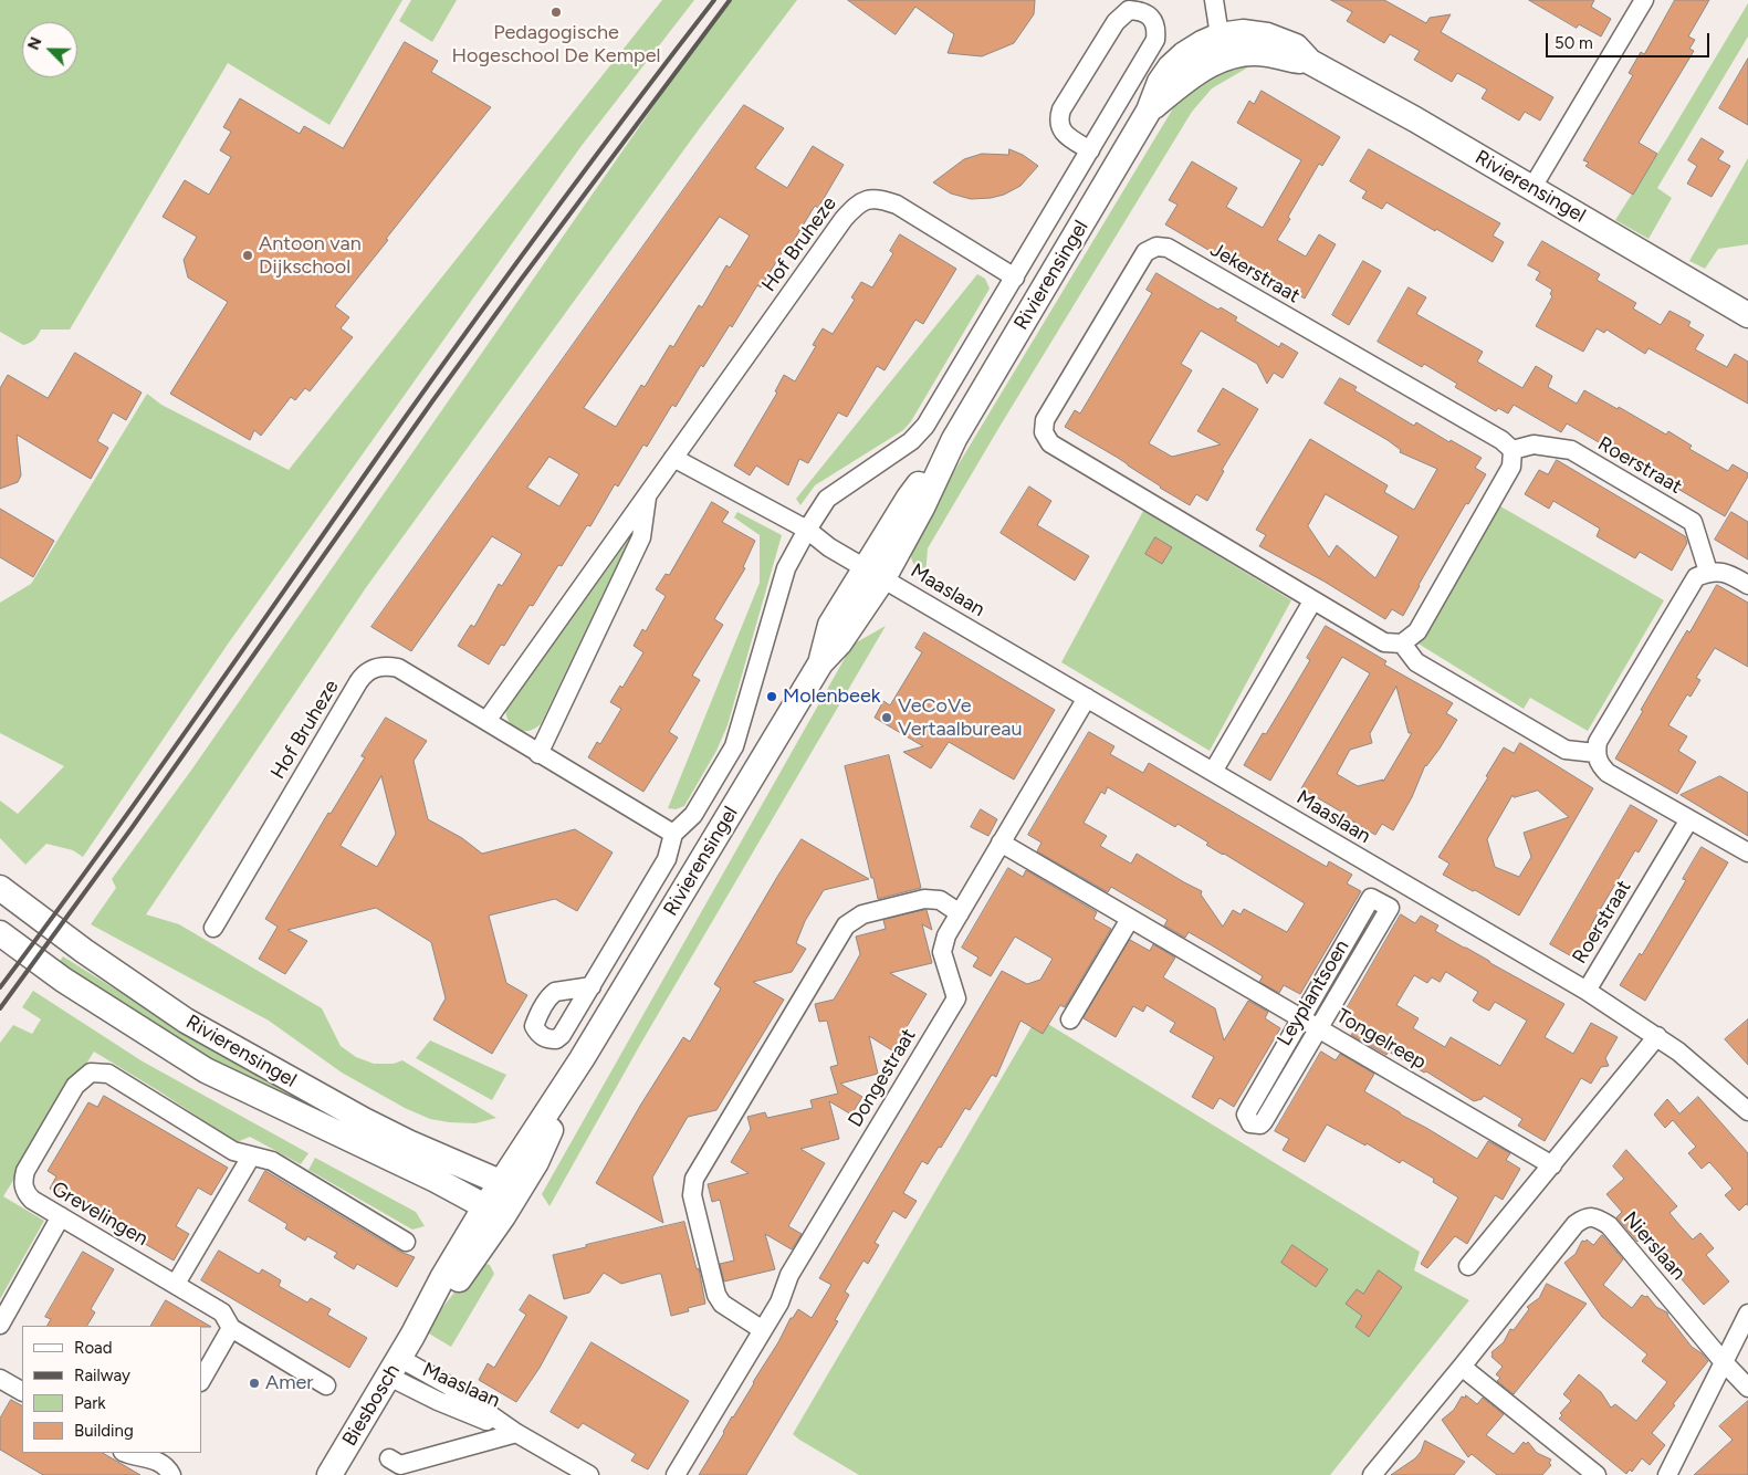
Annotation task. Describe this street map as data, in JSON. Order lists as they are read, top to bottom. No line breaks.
{"streets":{"street":["Rivierensingel","Hof Bruheze","Jekerstraat","Roerstraat","Maaslaan","Leyplantsoen","Tongelreep","Dongestraat","Grevelingen","Nierslaan","Biesbosch"]},"crossings":[["Rivierensingel","Maaslaan"],["Rivierensingel","Biesbosch"],["Jekerstraat","Roerstraat"],["Roerstraat","Maaslaan"],["Maaslaan","Dongestraat"],["Maaslaan","Biesbosch"],["Leyplantsoen","Tongelreep"],["Tongelreep","Dongestraat"]],"places":["Pedagogische Hogeschool De Kempel","Antoon van Dijkschool","Molenbeek","VeCoVe Vertaalbureau","Amer"],"legend":["Road","Railway","Park","Building"],"scale_bar":"50 m","north":"top left"}
